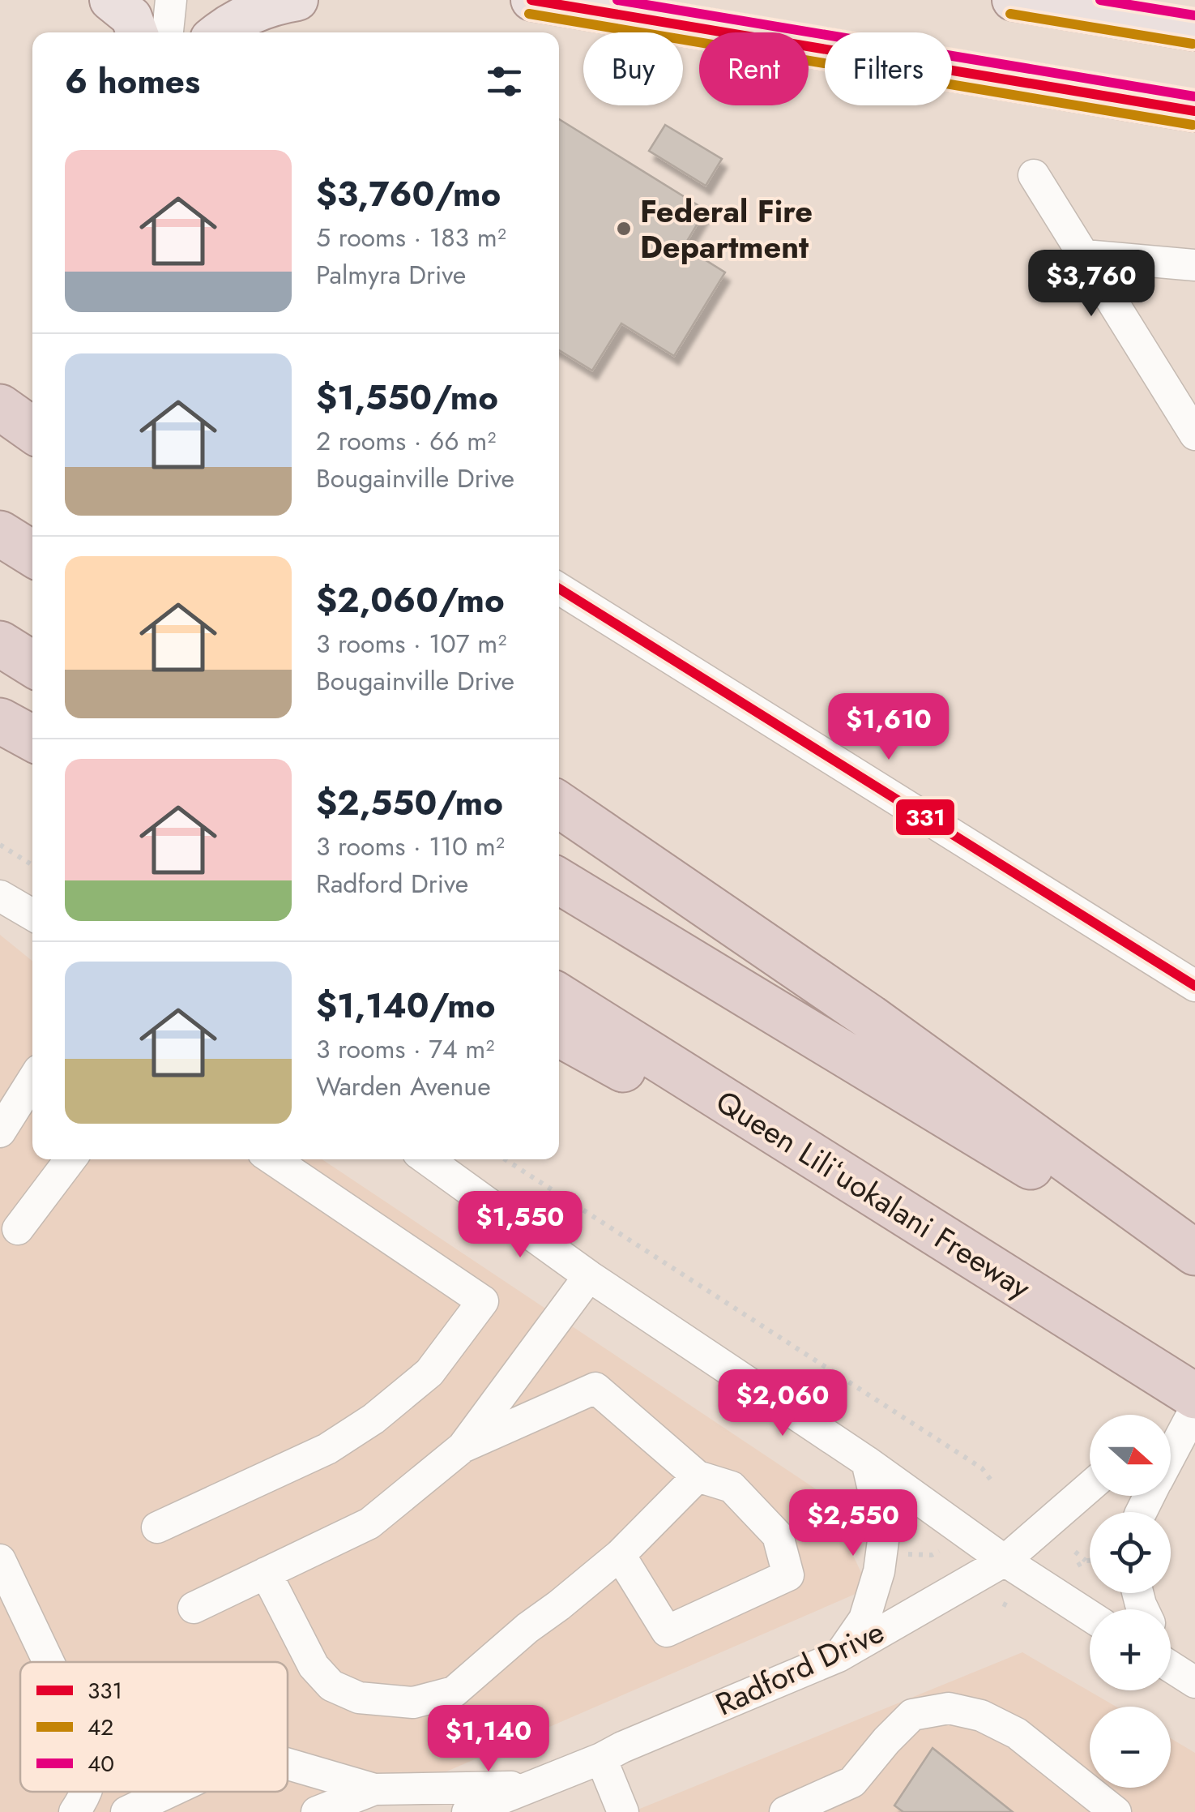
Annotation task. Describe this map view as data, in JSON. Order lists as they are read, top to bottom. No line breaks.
{"streets":{"highway":["Queen Liliʻuokalani Freeway"],"street":["Radford Drive"]},"places":["Federal Fire Department"],"lines":["transit line 331","transit line 40","transit line 42"],"legend":["331","42","40"],"north":"right","page":{"chip":["Buy","Rent","Filters"],"heading":"6 homes","list":[{"name":"$3,760/mo","note":"5 rooms · 183 m² · Palmyra Drive"},{"name":"$1,550/mo","note":"2 rooms · 66 m² · Bougainville Drive"},{"name":"$2,060/mo","note":"3 rooms · 107 m² · Bougainville Drive"},{"name":"$2,550/mo","note":"3 rooms · 110 m² · Radford Drive"},{"name":"$1,140/mo","note":"3 rooms · 74 m² · Warden Avenue"}],"price":["$3,760","$1,610","$1,550","$2,060","$2,550","$1,140"],"map_buttons":["+","−"]}}
